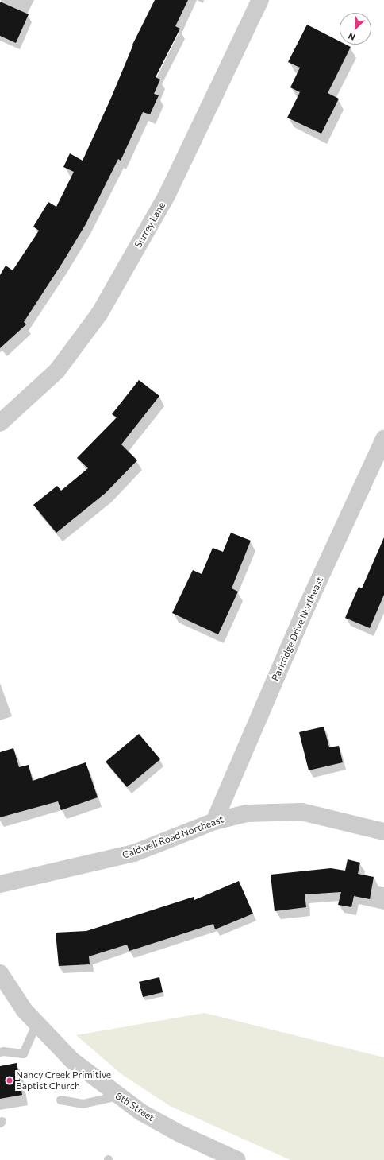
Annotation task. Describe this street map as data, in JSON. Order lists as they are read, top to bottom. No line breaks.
{"streets":{"street":["Surrey Lane","Parkridge Drive Northeast","Caldwell Road Northeast","8th Street"]},"crossings":[["Parkridge Drive Northeast","Caldwell Road Northeast"]],"places":["Nancy Creek Primitive Baptist Church"],"north":"bottom left"}
